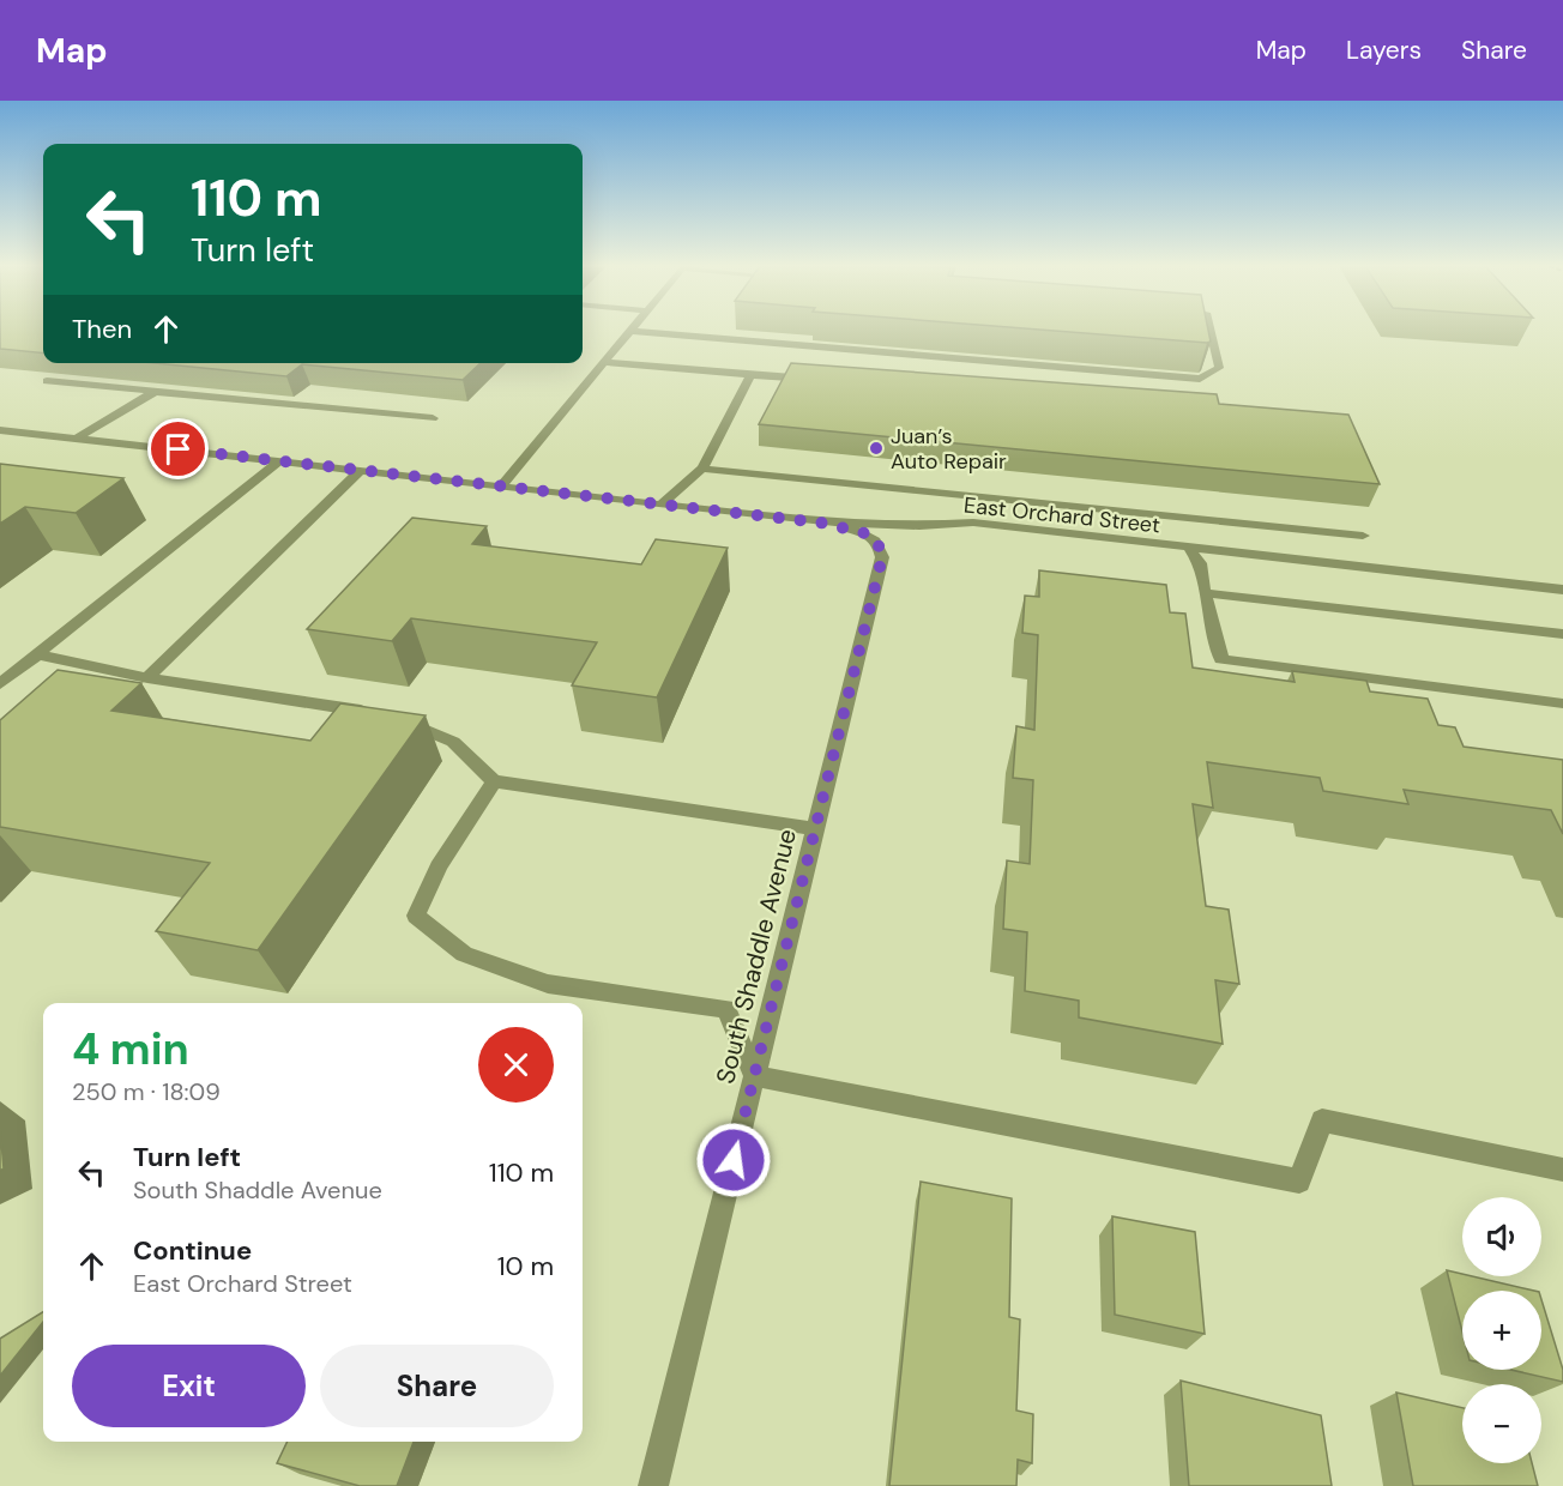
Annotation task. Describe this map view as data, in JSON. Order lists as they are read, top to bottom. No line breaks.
{"streets":{"street":["East Orchard Street","South Shaddle Avenue"]},"crossings":[["East Orchard Street","South Shaddle Avenue"]],"places":["Juan’s Auto Repair"],"page":{"header":"Map","nav":["Map","Layers","Share"],"turn":["110 m","Turn left"],"then":"Then","heading":["4 min","250 m · 18:09"],"list":[{"name":"Turn left","note":"South Shaddle Avenue","value":"110 m"},{"name":"Continue","note":"East Orchard Street","value":"10 m"}],"map_buttons":["+","−"],"buttons":["Exit","Share"]}}
